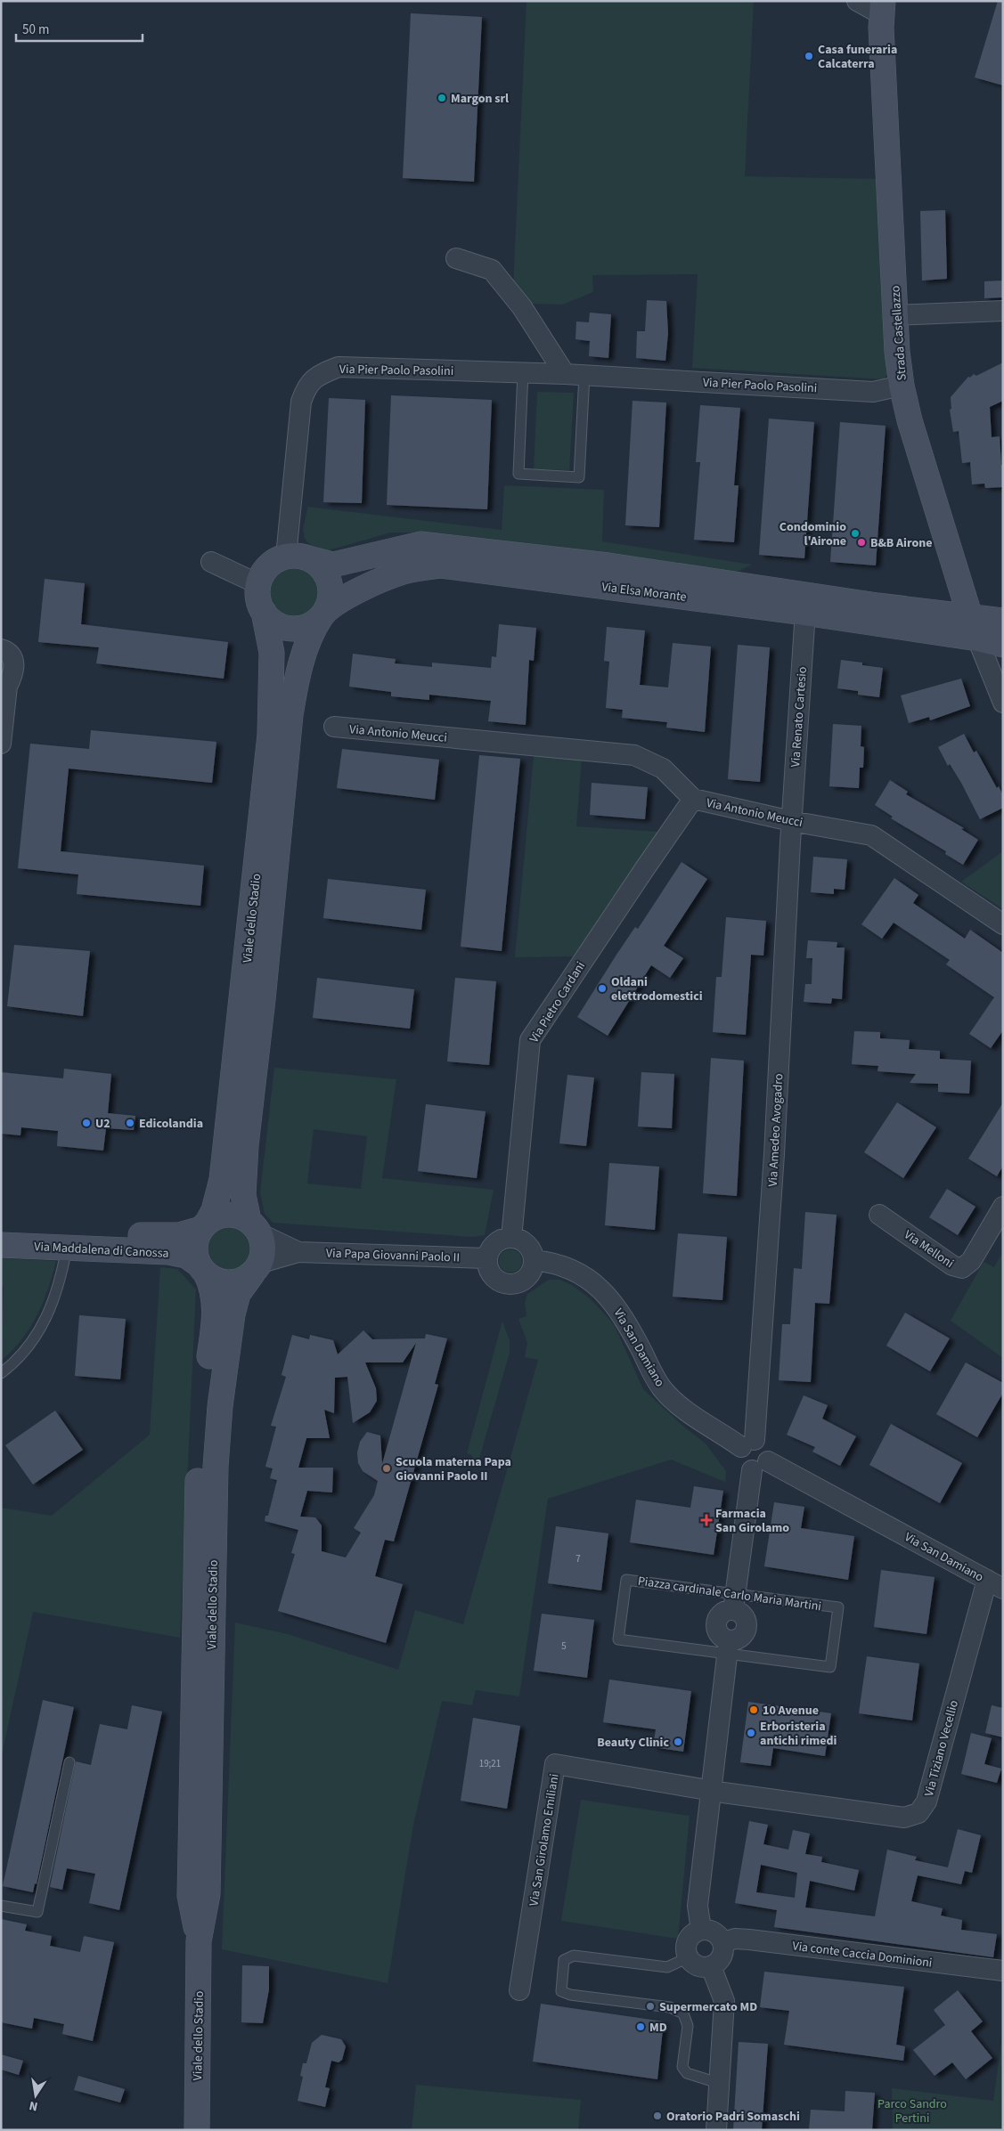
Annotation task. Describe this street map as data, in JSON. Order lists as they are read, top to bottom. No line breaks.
{"streets":{"street":["Strada Castellazzo","Via Pier Paolo Pasolini","Via Elsa Morante","Via Renato Cartesio","Via Antonio Meucci","Viale dello Stadio","Via Pietro Cardani","Via Amedeo Avogadro","Via Melloni","Via Maddalena di Canossa","Via Papa Giovanni Paolo II","Via San Damiano","Via Tiziano Vecellio","Via San Girolamo Emiliani","Via conte Caccia Dominioni"],"lane":["Piazza cardinale Carlo Maria Martini"]},"crossings":[["Strada Castellazzo","Via Pier Paolo Pasolini"],["Strada Castellazzo","Via Elsa Morante"],["Via Pier Paolo Pasolini","Via Elsa Morante"],["Via Pier Paolo Pasolini","Viale dello Stadio"],["Via Elsa Morante","Via Renato Cartesio"],["Via Elsa Morante","Viale dello Stadio"],["Via Renato Cartesio","Via Antonio Meucci"],["Via Renato Cartesio","Via Amedeo Avogadro"],["Via Antonio Meucci","Via Pietro Cardani"],["Via Antonio Meucci","Via Amedeo Avogadro"],["Viale dello Stadio","Via Maddalena di Canossa"],["Viale dello Stadio","Via Papa Giovanni Paolo II"],["Via Pietro Cardani","Via Papa Giovanni Paolo II"],["Via Pietro Cardani","Via San Damiano"],["Via Amedeo Avogadro","Via San Damiano"],["Via Maddalena di Canossa","Via Papa Giovanni Paolo II"],["Via Papa Giovanni Paolo II","Via San Damiano"],["Via San Damiano","Via Tiziano Vecellio"],["Via Tiziano Vecellio","Via San Girolamo Emiliani"]],"parks":["Parco Sandro Pertini"],"places":{"other":["Casa funeraria Calcaterra","Margon srl","Condominio l'Airone","B&B Airone","Oldani elettrodomestici","U2","Edicolandia","Scuola materna Papa Giovanni Paolo II","10 Avenue","Erboristeria antichi rimedi","Beauty Clinic","Supermercato MD","MD","Oratorio Padri Somaschi"],"health":["Farmacia San Girolamo"]},"house_numbers":["7","5","19;21"],"scale_bar":"50 m","north":"bottom"}
